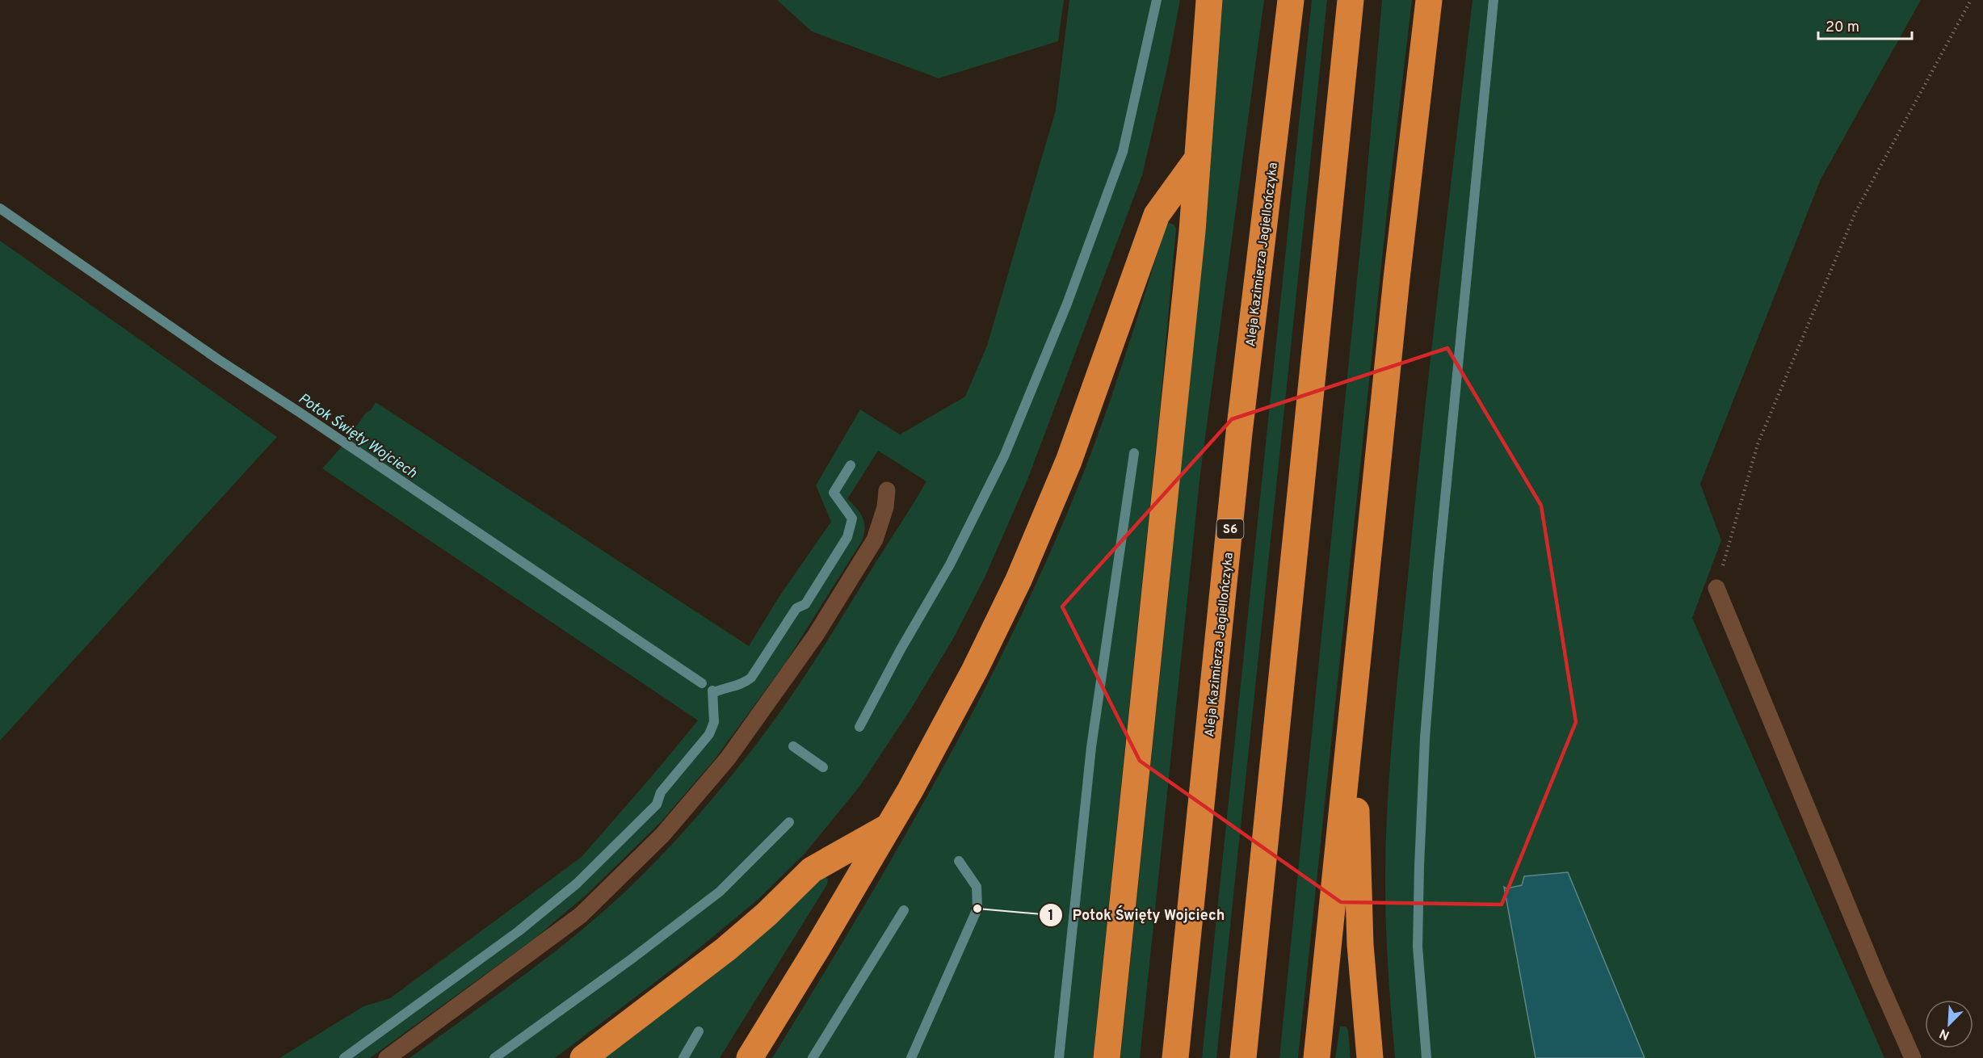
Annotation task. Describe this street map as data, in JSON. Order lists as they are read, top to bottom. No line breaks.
{"streets":{"highway":["Aleja Kazimierza Jagiellończyka","S6"]},"water":["Potok Święty Wojciech"],"places":["Potok Święty Wojciech"],"scale_bar":"20 m","north":"bottom left"}
